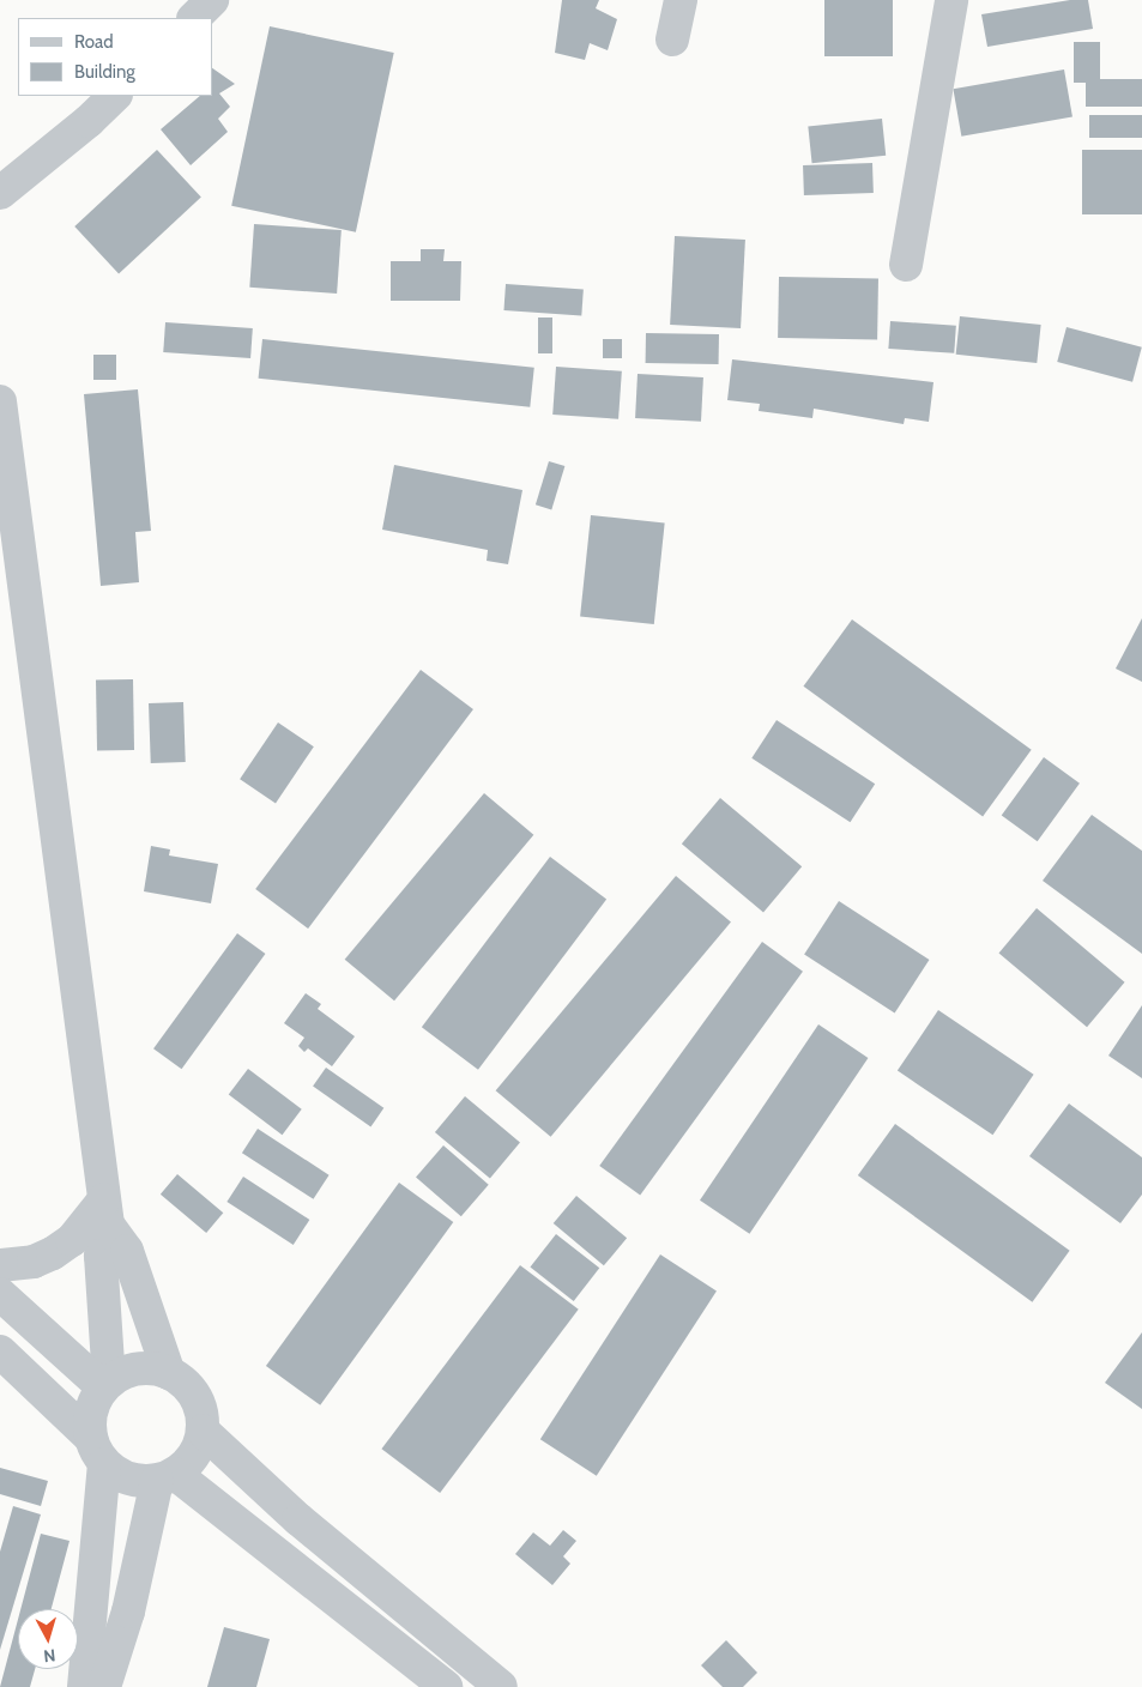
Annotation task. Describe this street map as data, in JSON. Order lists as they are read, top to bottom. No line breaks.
{"legend":["Road","Building"],"north":"bottom"}
